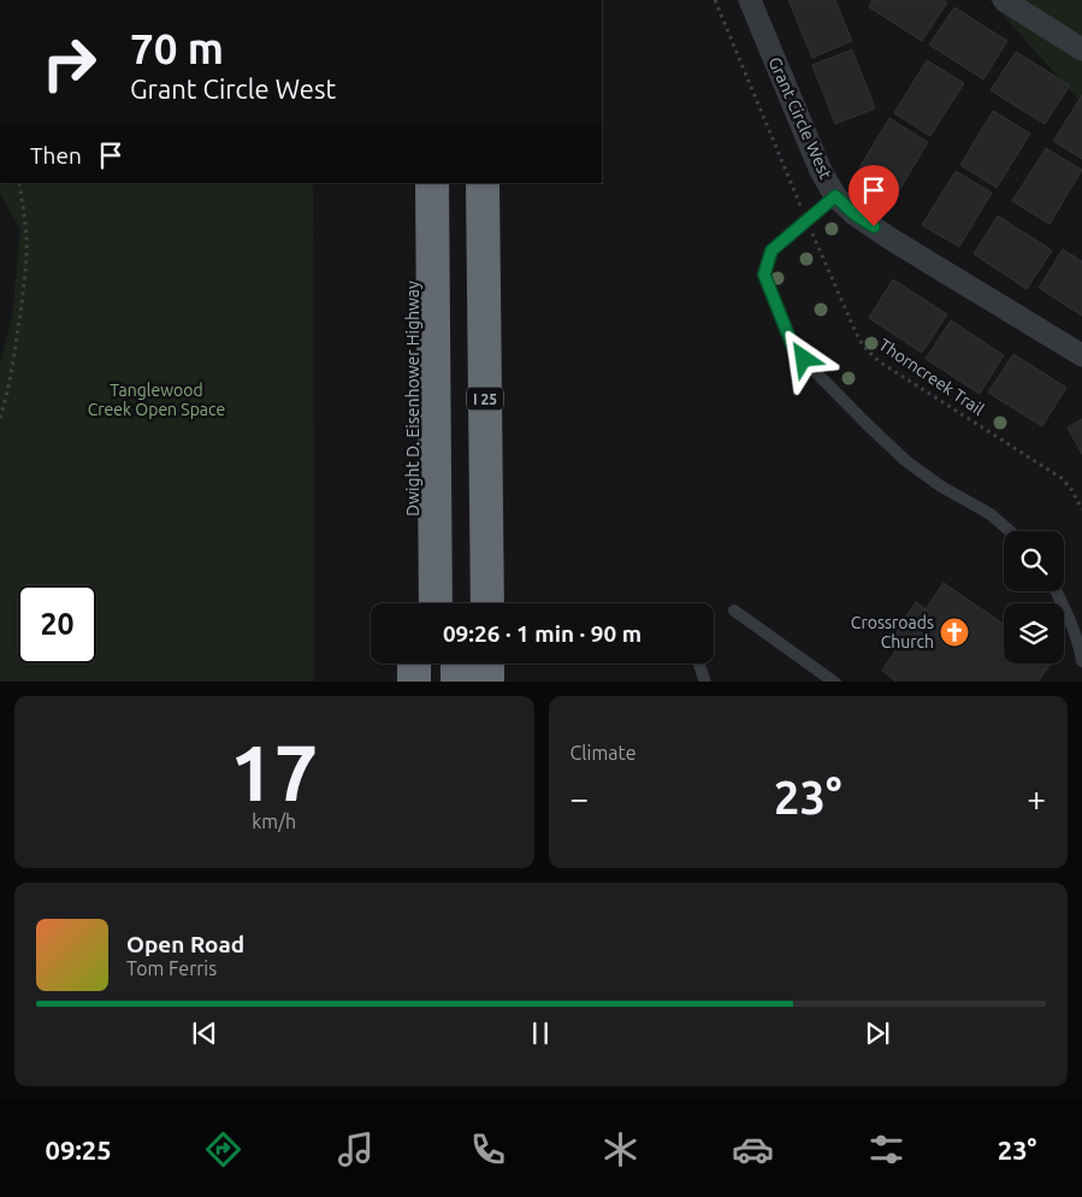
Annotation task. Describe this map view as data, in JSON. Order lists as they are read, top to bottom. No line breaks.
{"streets":{"highway":["Dwight D. Eisenhower Highway","I 25"],"street":["Grant Circle West"],"path":["Thorncreek Trail"]},"parks":["Tanglewood Creek Open Space"],"places":{"church":["Crossroads Church"]},"page":{"turn":["70 m","Grant Circle West"],"then":"Then","limit":"20","trip":"09:26 · 1 min · 90 m","tile":[["17","km/h"],"Climate"],"heat":["−","23°","+"],"song":["Open Road","Tom Ferris"],"tabs":["09:25","23°"]}}
